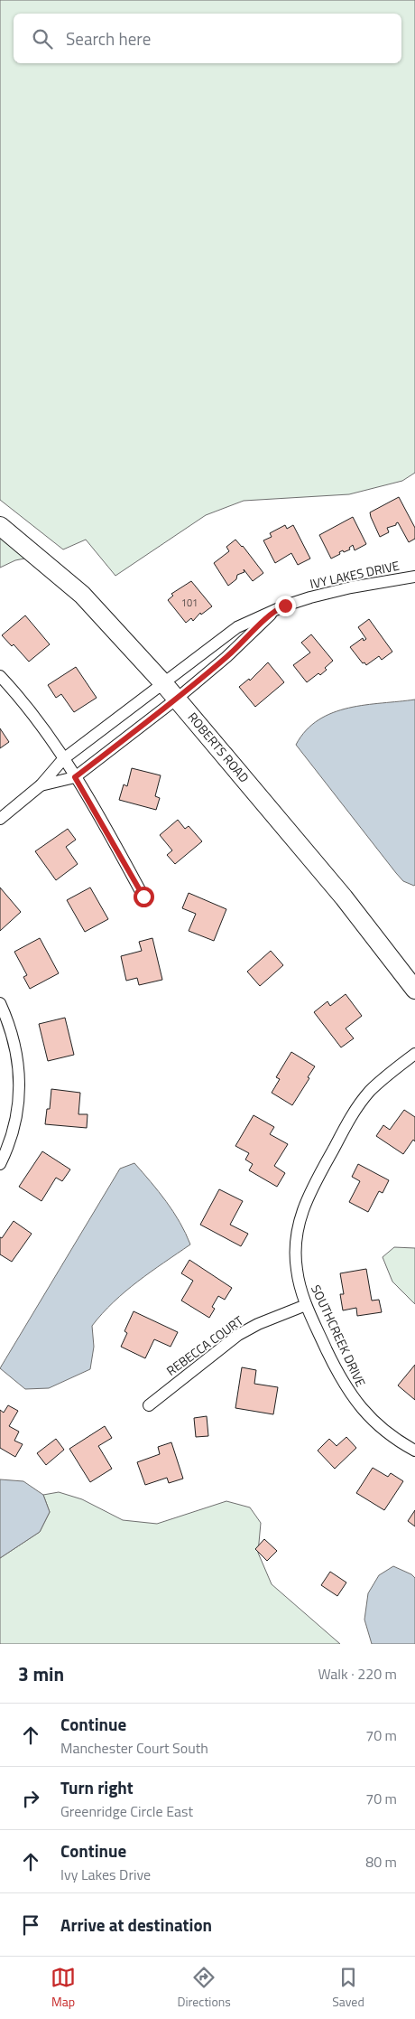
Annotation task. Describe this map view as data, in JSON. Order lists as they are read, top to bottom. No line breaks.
{"streets":{"main road":["ROBERTS ROAD"],"street":["IVY LAKES DRIVE","SOUTHCREEK DRIVE","REBECCA COURT"]},"crossings":[["IVY LAKES DRIVE","ROBERTS ROAD"],["SOUTHCREEK DRIVE","REBECCA COURT"]],"house_numbers":["101"],"page":{"search":"Search here","heading":["3 min","Walk · 220 m"],"list":[["Continue","Manchester Court South","70 m"],["Turn right","Greenridge Circle East","70 m"],["Continue","Ivy Lakes Drive","80 m"],"Arrive at destination"],"nav":["Map","Directions","Saved"]}}
